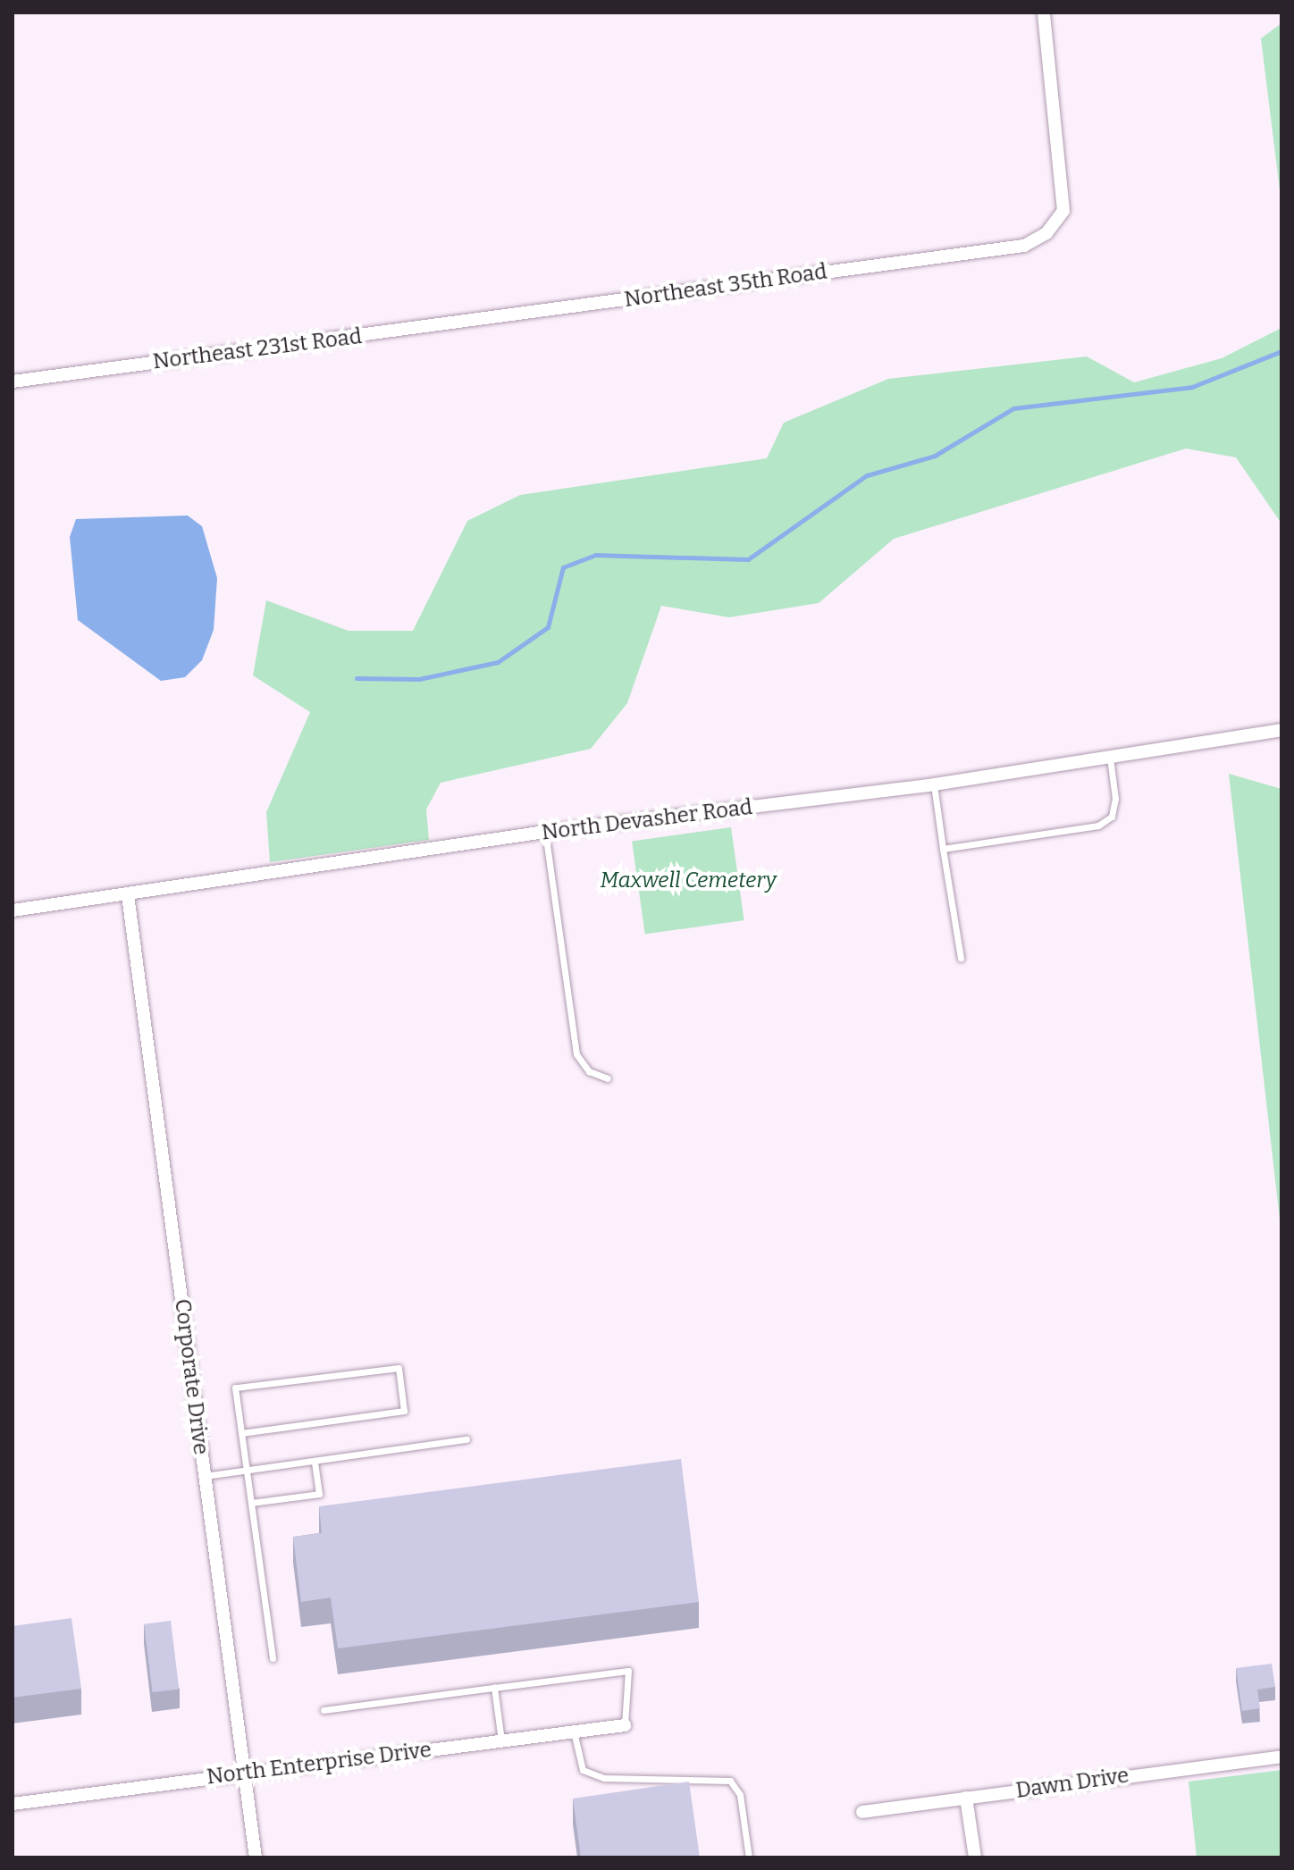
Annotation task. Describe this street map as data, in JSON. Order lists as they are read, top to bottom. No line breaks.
{"streets":{"street":["Northeast 35th Road","Northeast 231st Road","North Devasher Road","Corporate Drive","North Enterprise Drive","Dawn Drive"]},"crossings":[["Northeast 35th Road","Northeast 231st Road"],["North Devasher Road","Corporate Drive"],["Corporate Drive","North Enterprise Drive"]],"parks":["Maxwell Cemetery"]}
